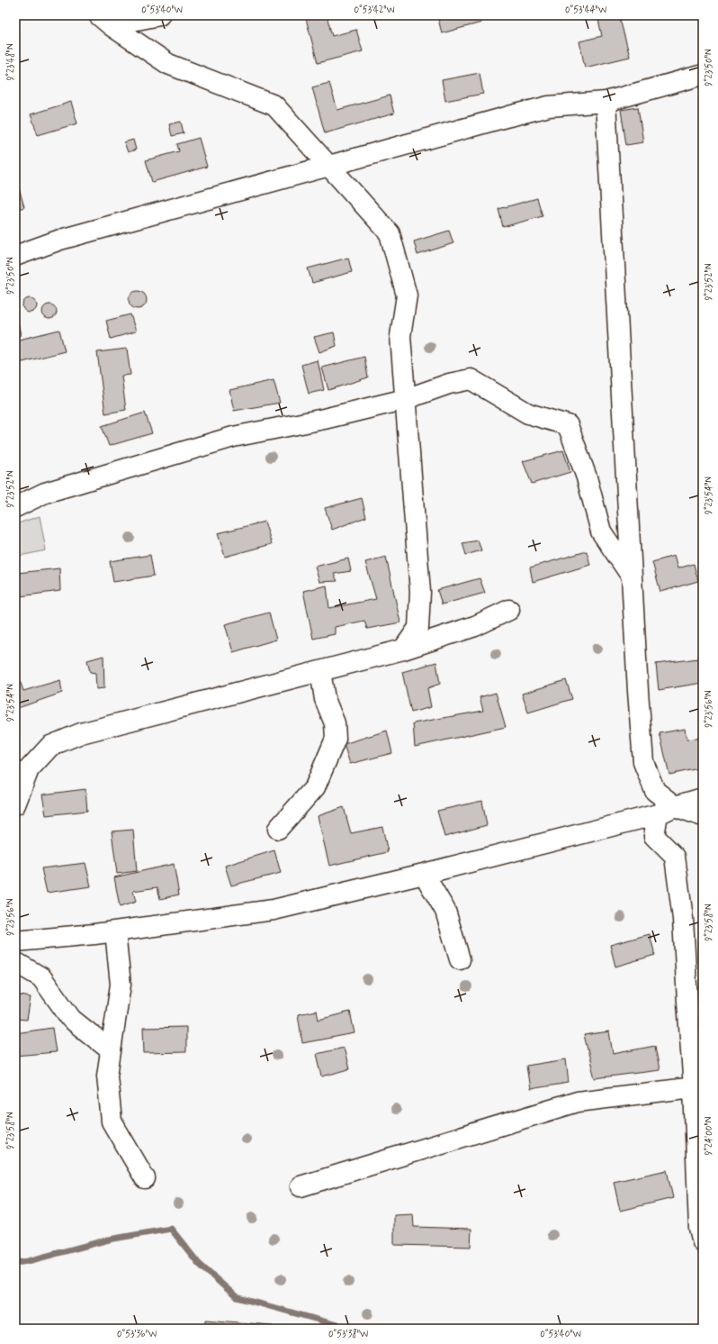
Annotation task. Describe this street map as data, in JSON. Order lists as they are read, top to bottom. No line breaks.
{"coordinates":["0°53'40\"W","0°53'42\"W","0°53'44\"W","9°23'48\"N","9°23'50\"N","9°23'52\"N","9°23'54\"N","9°23'56\"N","9°23'58\"N","9°24'00\"N","0°53'36\"W","0°53'38\"W"]}
